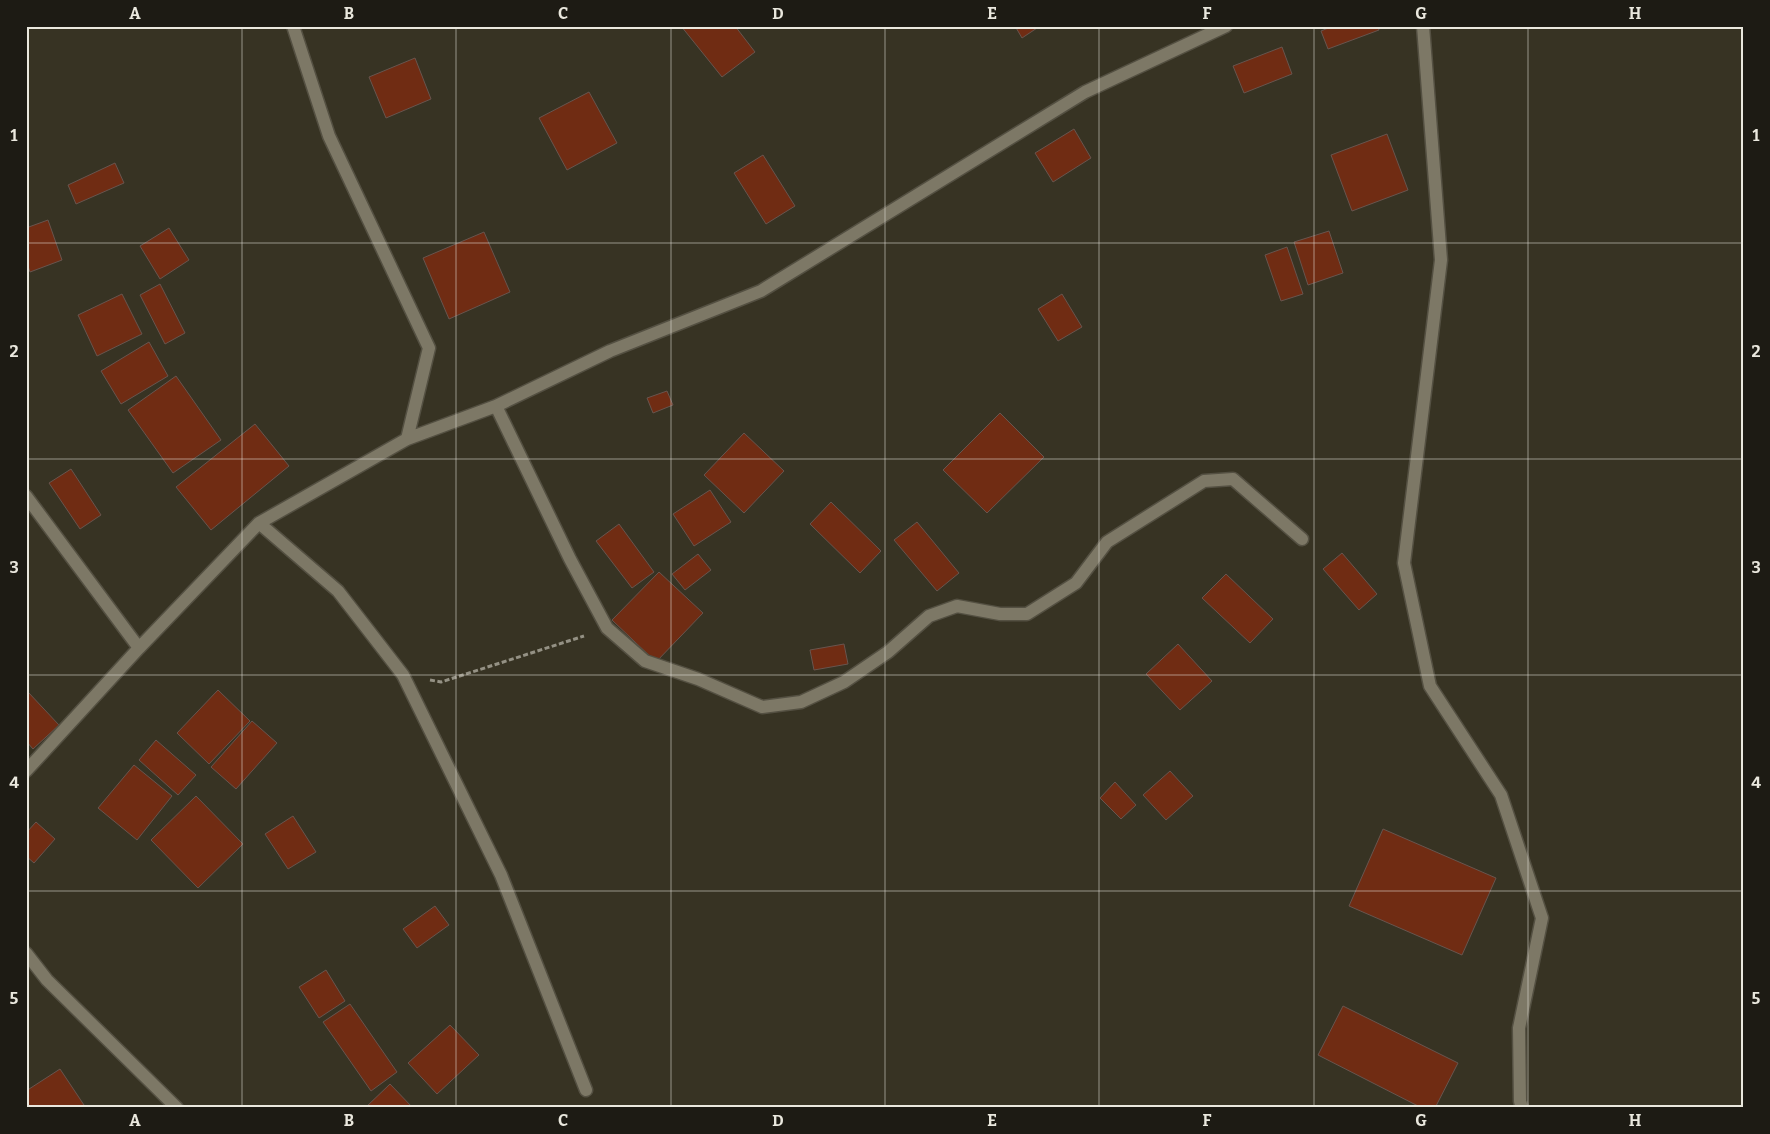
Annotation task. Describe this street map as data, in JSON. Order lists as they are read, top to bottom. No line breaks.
{"grid":{"columns":["A","B","C","D","E","F","G","H"],"rows":["1","2","3","4","5"]}}
